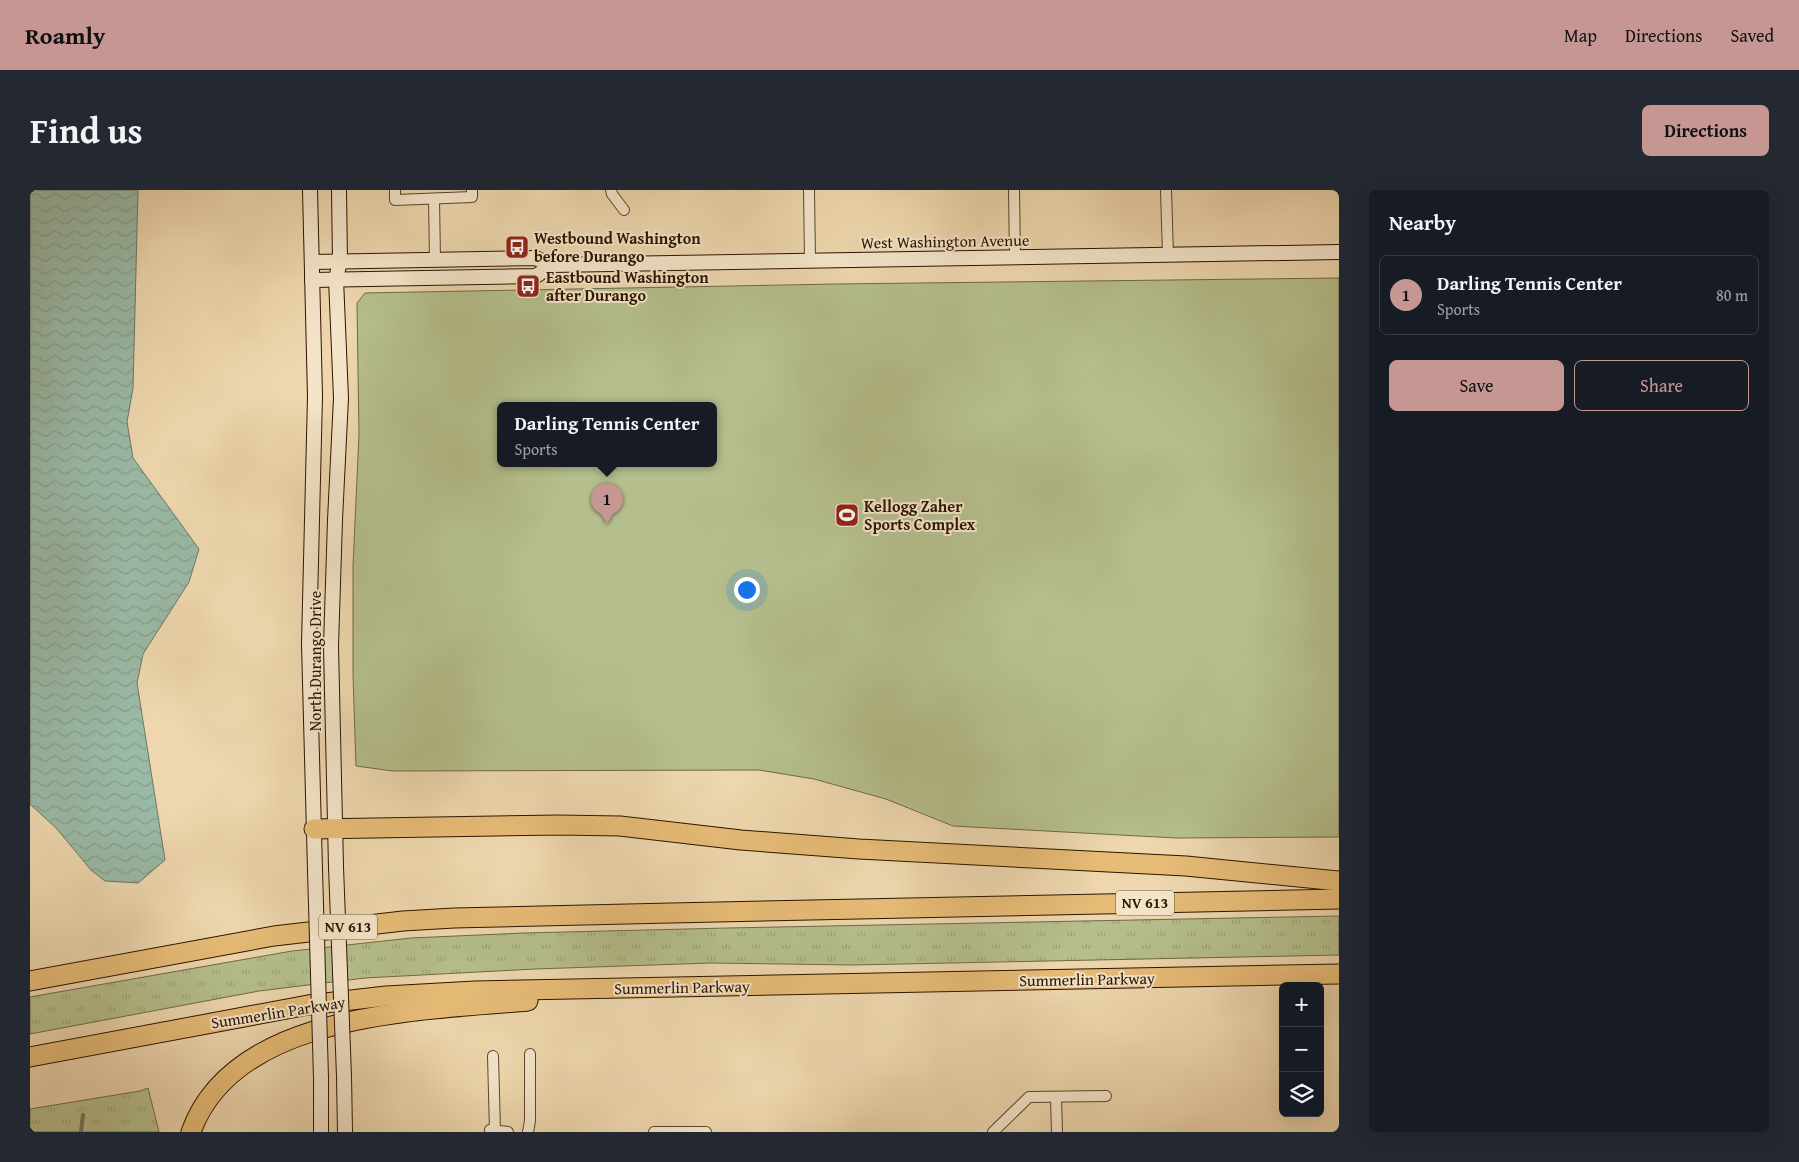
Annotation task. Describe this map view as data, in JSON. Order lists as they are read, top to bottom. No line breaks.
{"streets":{"highway":["NV 613","Summerlin Parkway"],"main road":["West Washington Avenue","North Durango Drive"]},"crossings":[["West Washington Avenue","North Durango Drive"]],"places":{"bus stop":["Westbound Washington before Durango","Eastbound Washington after Durango"],"sports":["Kellogg Zaher Sports Complex"]},"page":{"header":"Roamly","nav":["Map","Directions","Saved"],"title":"Find us","buttons":["Directions",["Save","Share"]],"heading":"Nearby","list":[{"mark":"1","name":"Darling Tennis Center","note":"Sports","value":"80 m"}],"popup":["Darling Tennis Center","Sports"],"pins":"1","map_buttons":["+","−"]}}
